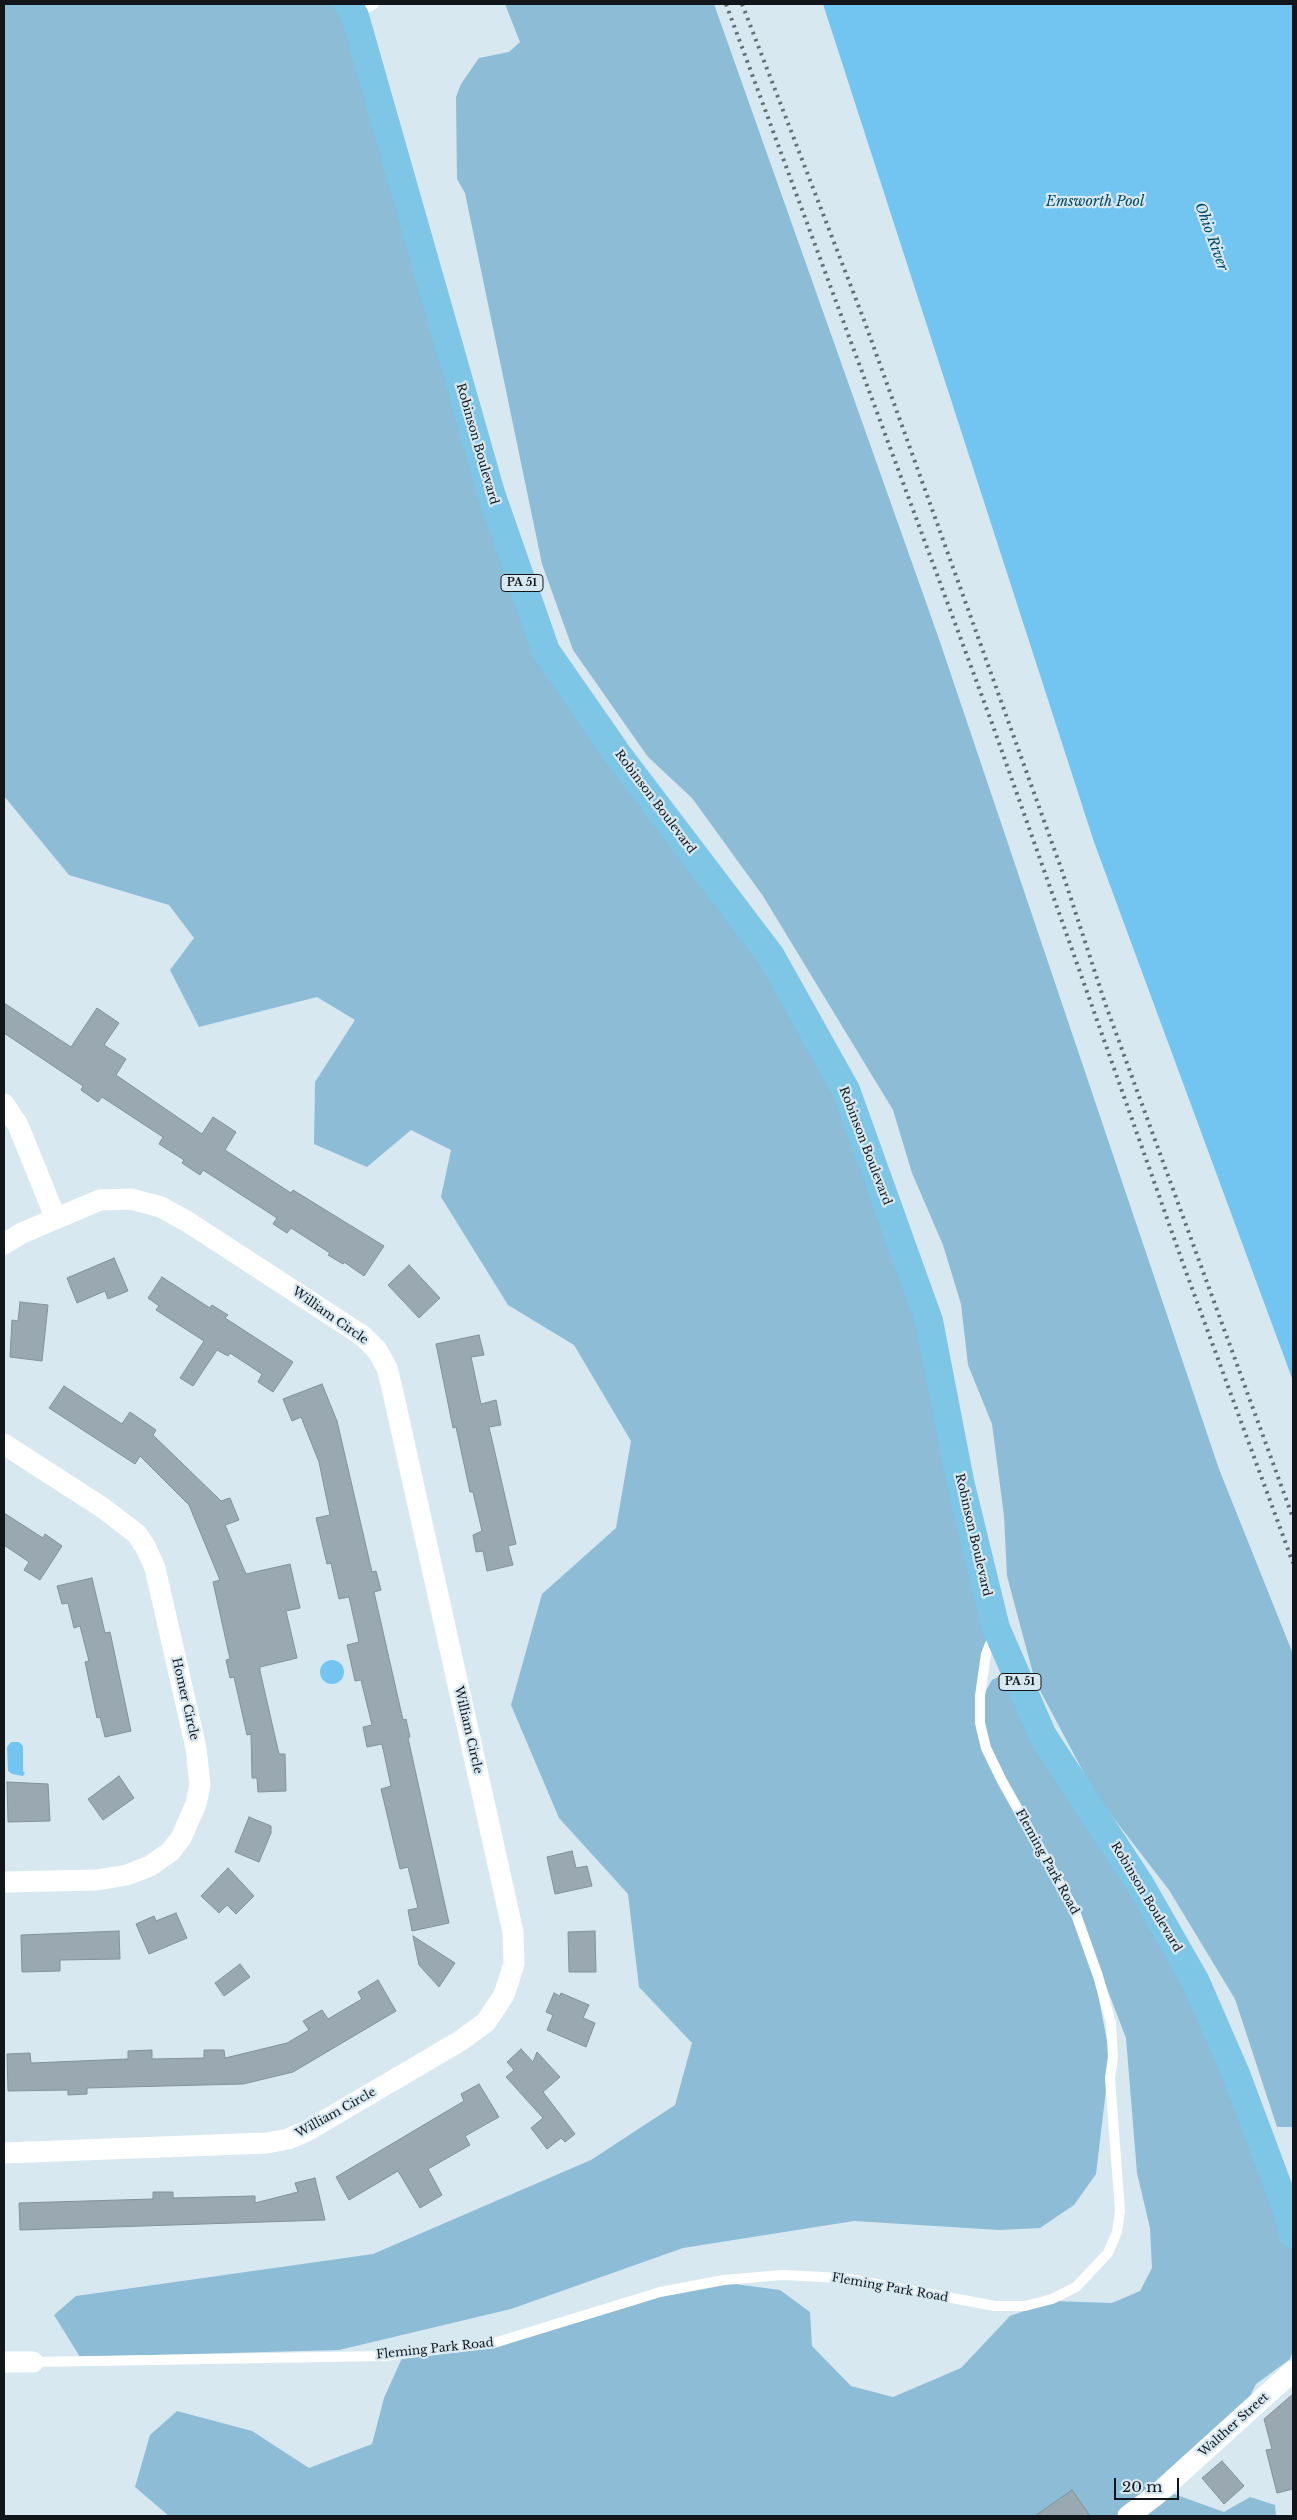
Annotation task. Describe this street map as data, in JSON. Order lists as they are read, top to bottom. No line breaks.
{"streets":{"main road":["Robinson Boulevard","PA 51"],"street":["William Circle","Homer Circle","Fleming Park Road","Walther Street"]},"crossings":[["Robinson Boulevard","Fleming Park Road"]],"water":["Emsworth Pool","Ohio River"],"scale_bar":"20 m"}
